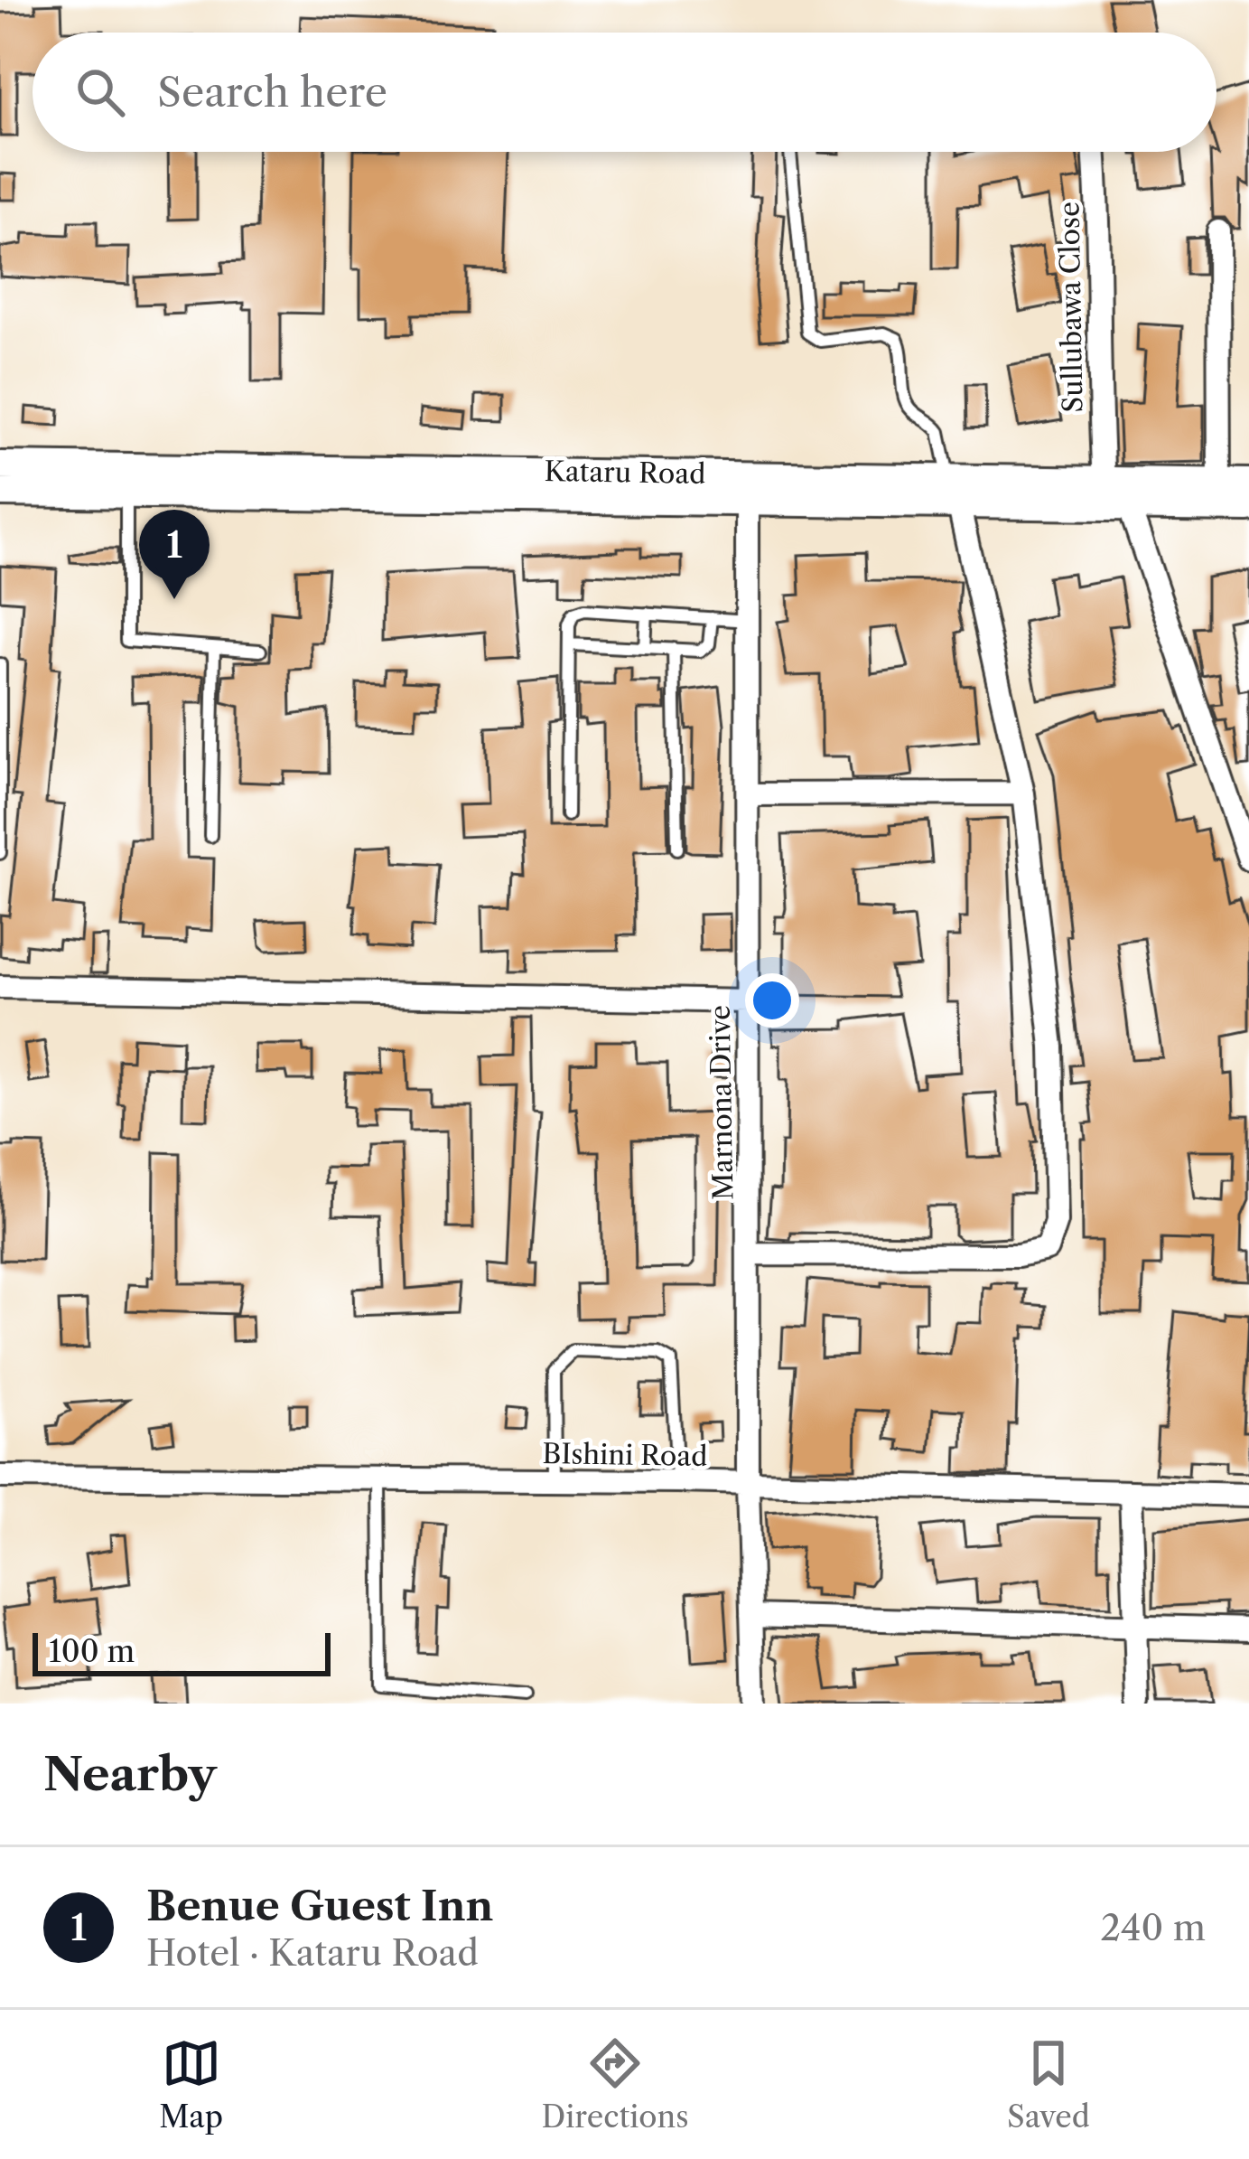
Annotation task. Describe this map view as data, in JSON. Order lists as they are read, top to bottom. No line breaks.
{"streets":{"street":["Sullubawa Close","Kataru Road","Marnona Drive","BIshini Road"]},"crossings":[["Sullubawa Close","Kataru Road"],["Kataru Road","Marnona Drive"],["Marnona Drive","BIshini Road"]],"scale_bar":"100 m","page":{"search":"Search here","pins":"1","scale":"100 m","heading":"Nearby","list":[{"mark":"1","name":"Benue Guest Inn","note":"Hotel · Kataru Road","value":"240 m"}],"nav":["Map","Directions","Saved"]}}
